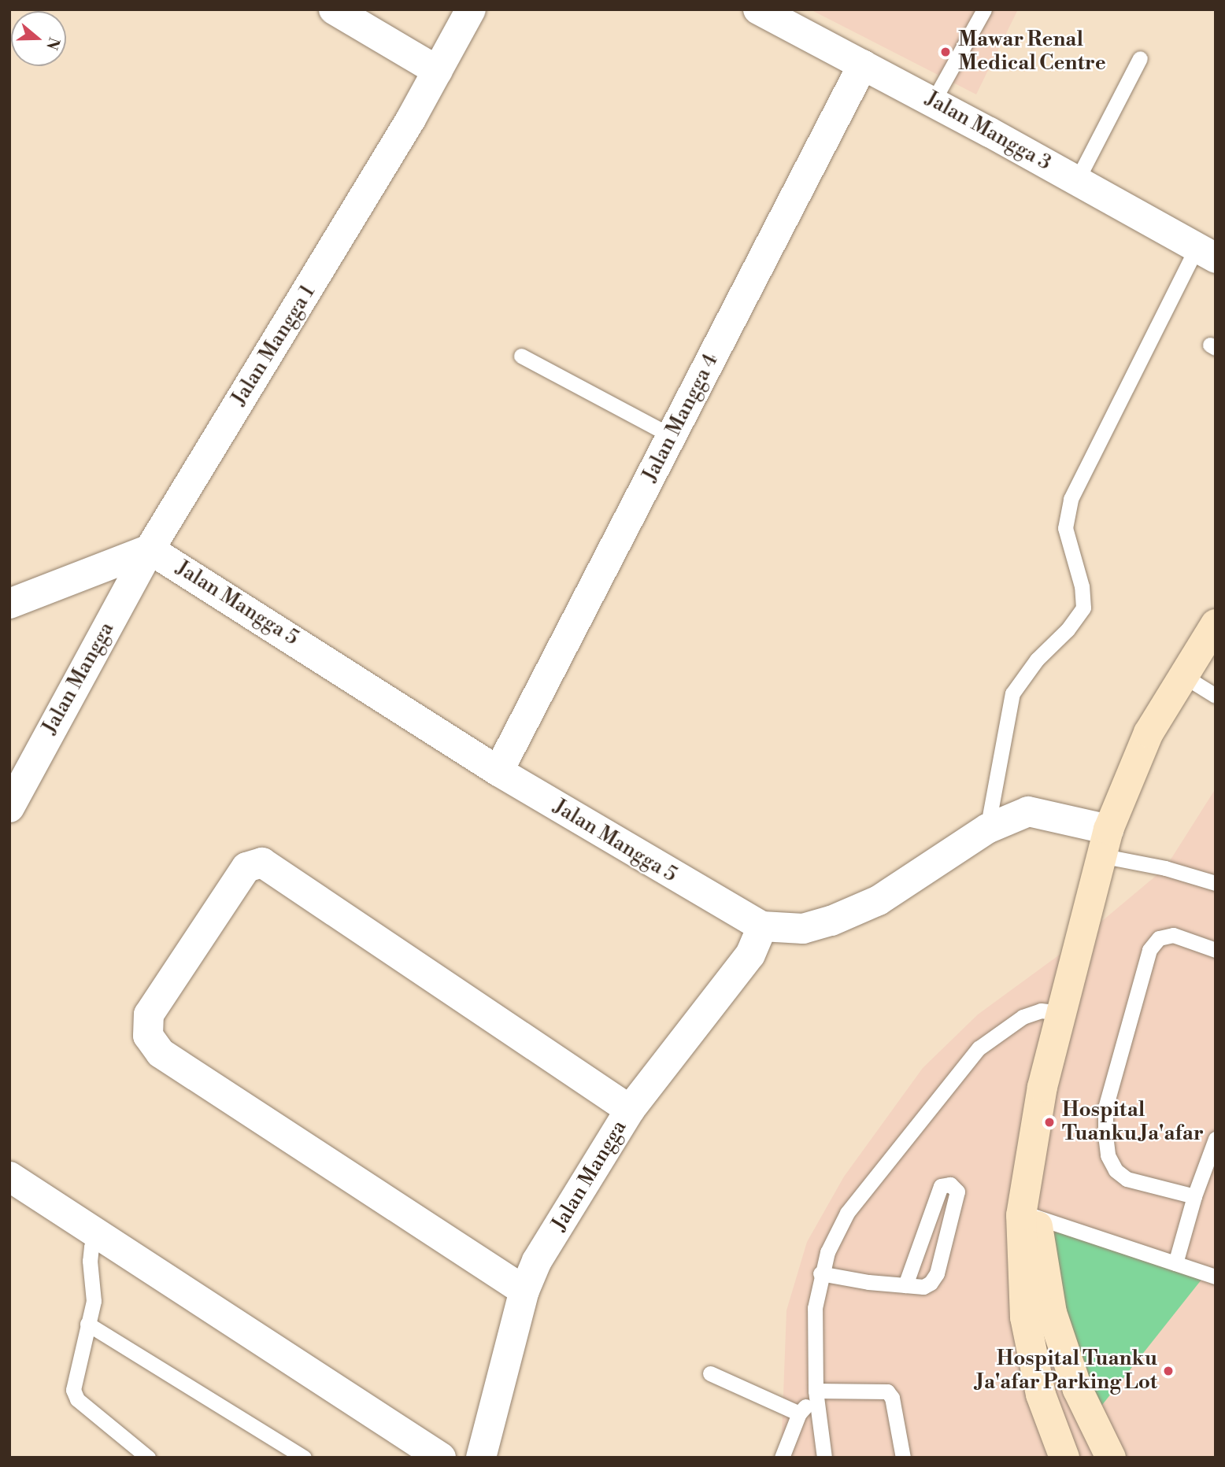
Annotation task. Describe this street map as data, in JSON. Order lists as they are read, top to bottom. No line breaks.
{"streets":{"street":["Jalan Mangga 3","Jalan Mangga 1","Jalan Mangga 4","Jalan Mangga 5","Jalan Mangga"]},"crossings":[["Jalan Mangga 3","Jalan Mangga 4"],["Jalan Mangga 1","Jalan Mangga 5"],["Jalan Mangga 1","Jalan Mangga"],["Jalan Mangga 4","Jalan Mangga 5"],["Jalan Mangga 5","Jalan Mangga"]],"places":["Mawar Renal Medical Centre","Hospital Tuanku Ja'afar","Hospital Tuanku Ja'afar Parking Lot"],"north":"right"}
